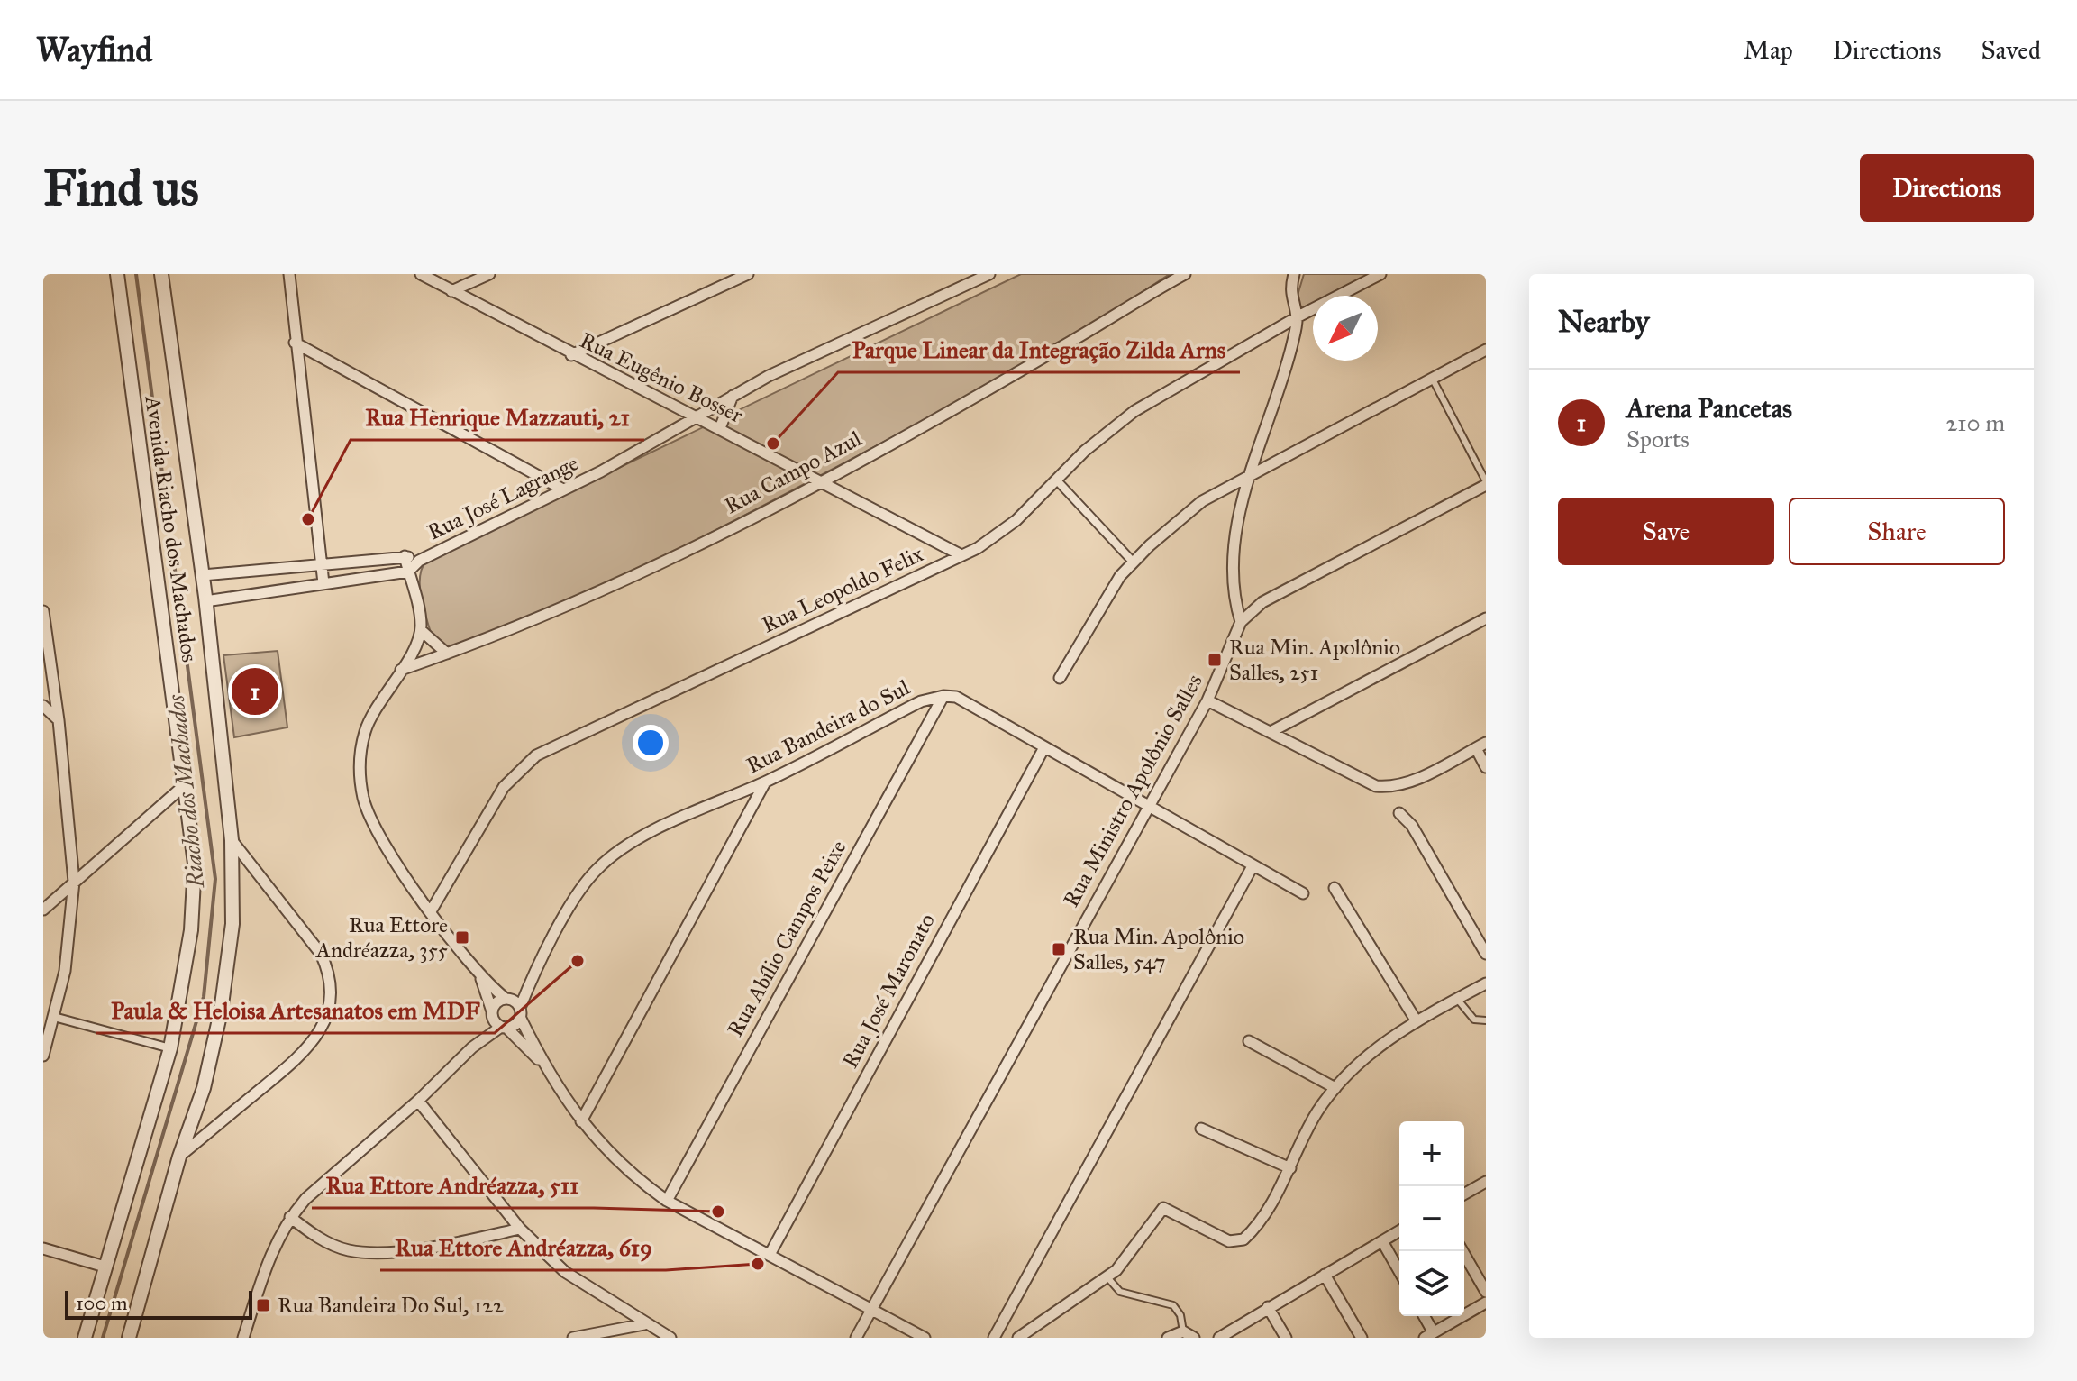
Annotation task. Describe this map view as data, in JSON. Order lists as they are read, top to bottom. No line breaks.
{"streets":{"street":["Rua Eugênio Bosser","Rua Campo Azul","Rua José Lagrange","Avenida Riacho dos Machados","Rua Leopoldo Felix","Rua Bandeira do Sul","Rua Ministro Apolônio Salles","Rua Abílio Campos Peixe","Rua José Maronato"]},"crossings":[["Rua Eugênio Bosser","Rua Campo Azul"],["Rua Eugênio Bosser","Rua José Lagrange"],["Rua Eugênio Bosser","Rua Leopoldo Felix"],["Rua Bandeira do Sul","Rua Ministro Apolônio Salles"],["Rua Bandeira do Sul","Rua Abílio Campos Peixe"],["Rua Bandeira do Sul","Rua José Maronato"]],"water":["Riacho dos Machados"],"places":{"other":["Parque Linear da Integração Zilda Arns","Rua Henrique Mazzauti, 21","Paula & Heloisa Artesanatos em MDF","Rua Ettore Andréazza, 511","Rua Ettore Andréazza, 619"],"transit":["Rua Min. Apolônio Salles, 251","Rua Ettore Andréazza, 355","Rua Min. Apolônio Salles, 547","Rua Bandeira Do Sul, 122"]},"scale_bar":"100 m","north":"bottom left","page":{"header":"Wayfind","nav":["Map","Directions","Saved"],"buttons":["Directions",["Save","Share"]],"title":"Find us","heading":"Nearby","list":[{"mark":"1","name":"Arena Pancetas","note":"Sports","value":"210 m"}],"pins":"1","map_buttons":["+","−"],"scale":"100 m"}}
